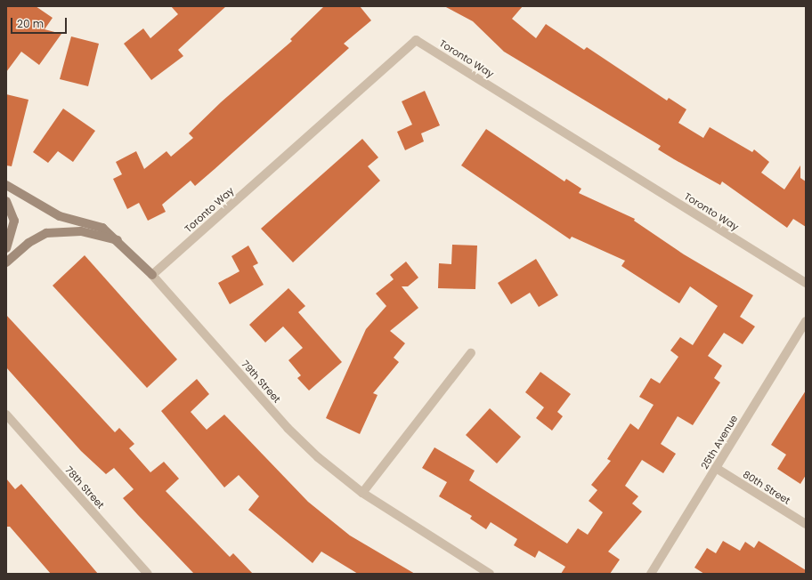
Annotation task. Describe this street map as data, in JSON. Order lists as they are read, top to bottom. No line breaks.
{"streets":{"street":["Toronto Way","79th Street","25th Avenue","78th Street","80th Street"]},"crossings":[["Toronto Way","79th Street"],["25th Avenue","80th Street"]],"scale_bar":"20 m"}
